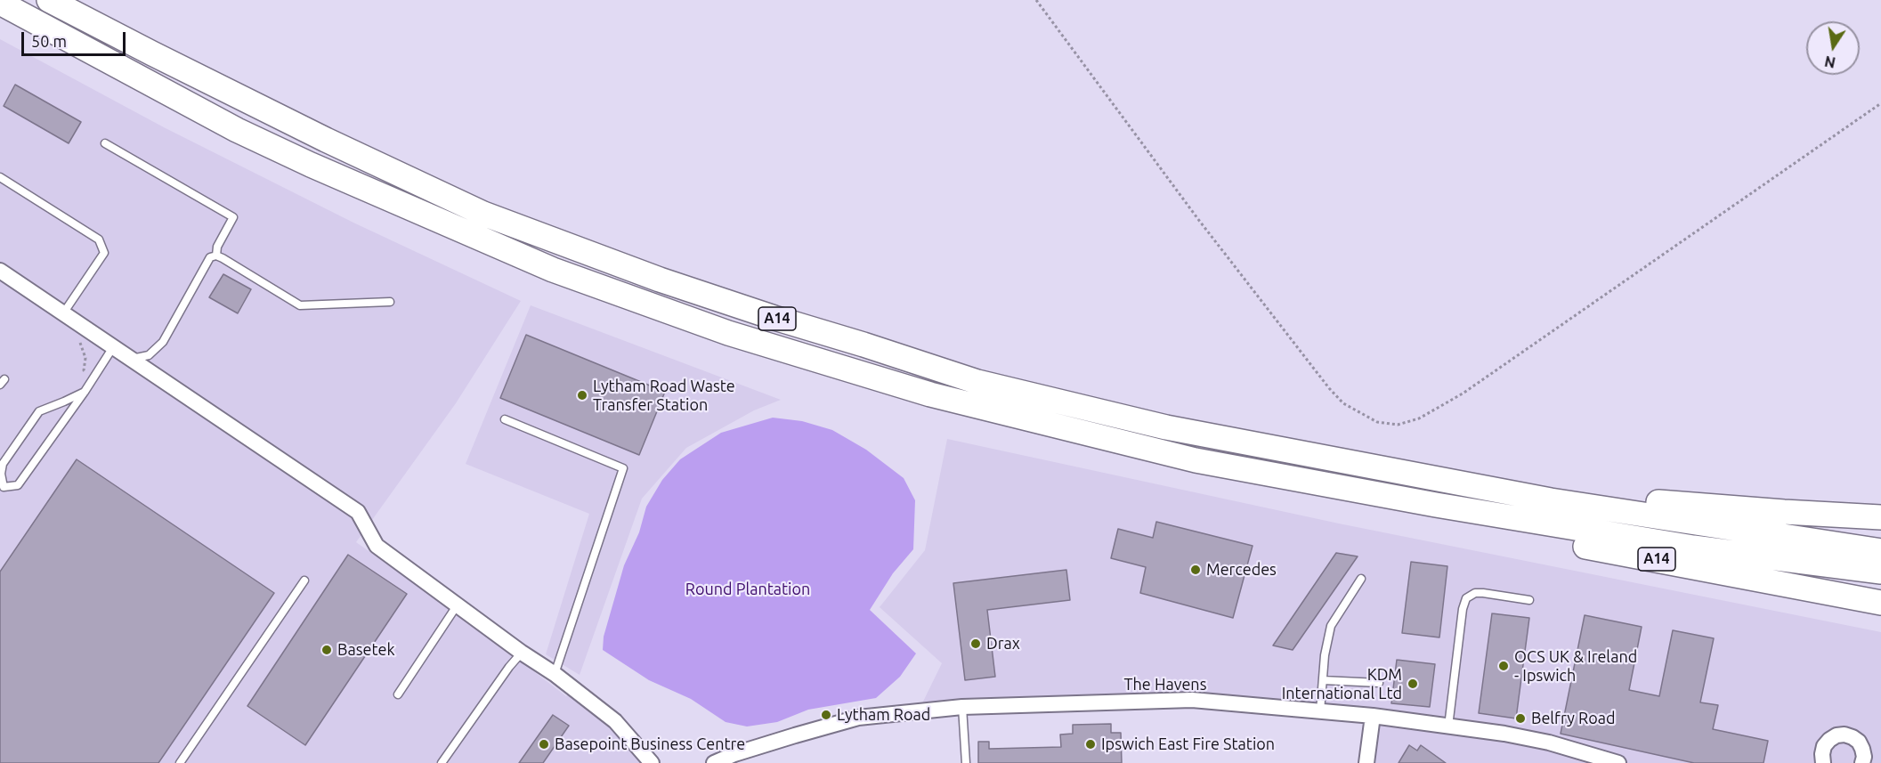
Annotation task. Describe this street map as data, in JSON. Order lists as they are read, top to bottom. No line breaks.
{"streets":{"highway":["A14"],"street":["The Havens"]},"parks":["Round Plantation"],"places":["Lytham Road Waste Transfer Station","Mercedes","Drax","Basetek","OCS UK & Ireland - Ipswich","KDM International Ltd","Lytham Road","Belfry Road","Basepoint Business Centre","Ipswich East Fire Station"],"scale_bar":"50 m","north":"bottom"}
